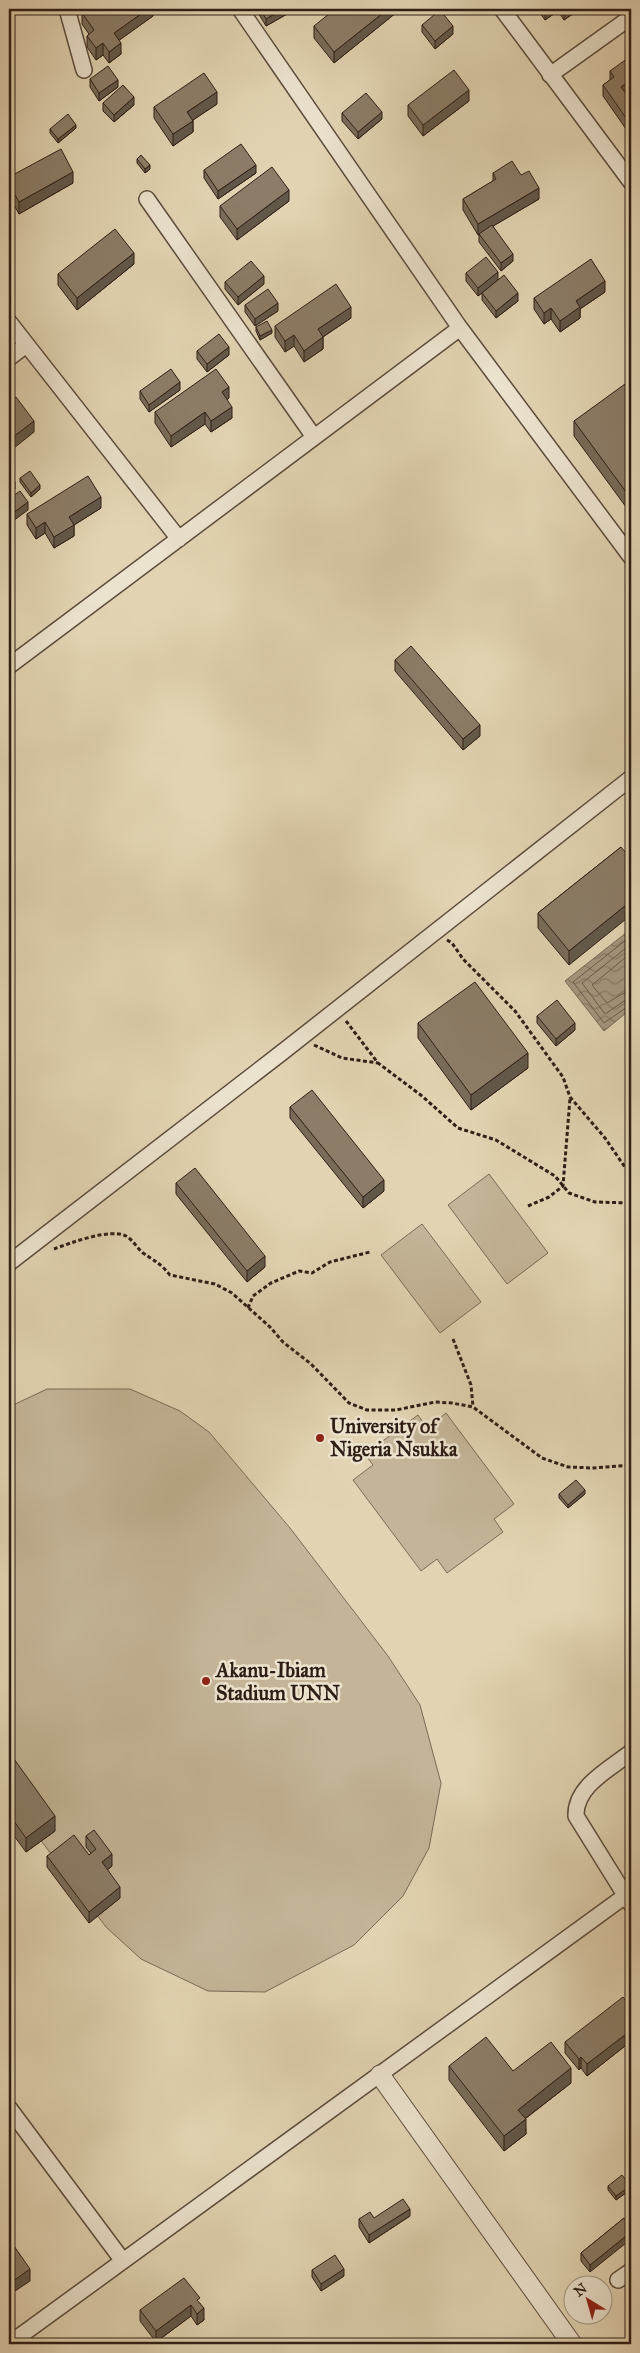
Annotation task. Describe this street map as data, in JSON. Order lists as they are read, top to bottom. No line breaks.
{"places":["University of Nigeria Nsukka","Akanu-Ibiam Stadium UNN"],"north":"top left"}
